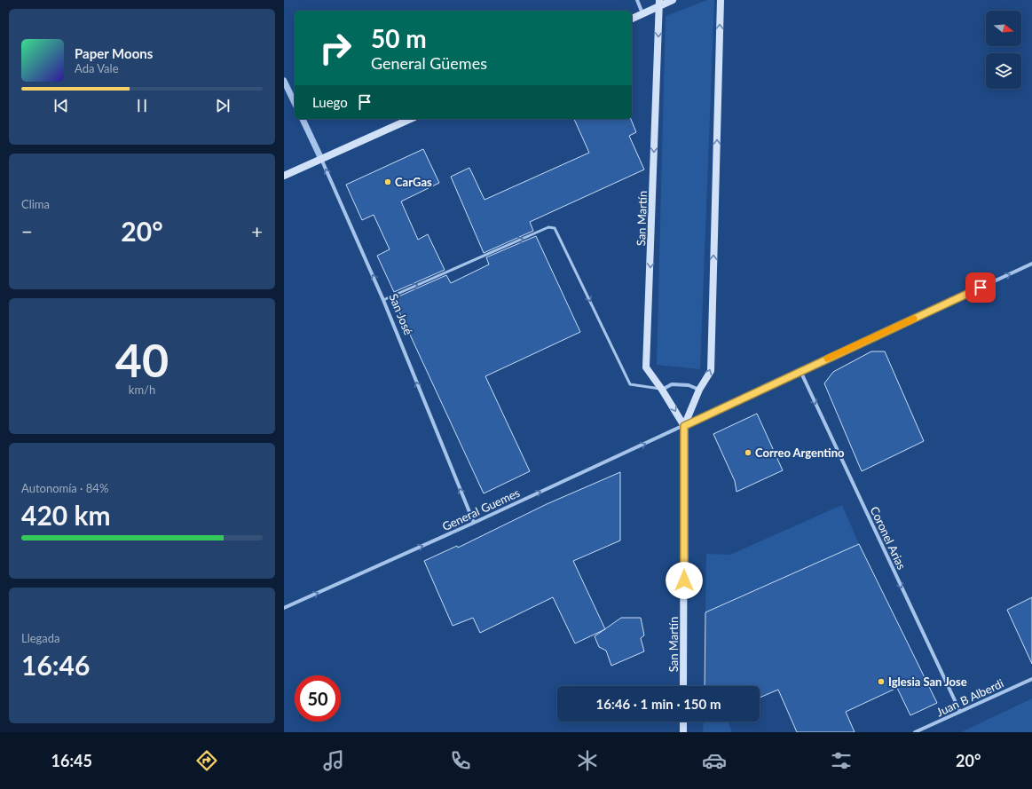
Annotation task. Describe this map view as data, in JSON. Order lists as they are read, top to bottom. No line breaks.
{"streets":{"main road":["San Martín"],"street":["San José","General Guemes","Coronel Arias","Juan B Alberdi"]},"crossings":[["San Martín","General Guemes"],["San José","General Guemes"],["General Guemes","Coronel Arias"],["Coronel Arias","Juan B Alberdi"]],"one_way":["San José","General Guemes","Coronel Arias"],"places":["CarGas","Correo Argentino","Iglesia San Jose"],"north":"right","page":{"turn":["50 m","General Güemes"],"song":["Paper Moons","Ada Vale"],"then":"Luego","tile":["Clima",["40","km/h"],["Autonomía · 84%","420 km"],["Llegada","16:46"]],"heat":["−","20°","+"],"limit":"50","trip":"16:46 · 1 min · 150 m","tabs":["16:45","20°"]}}
